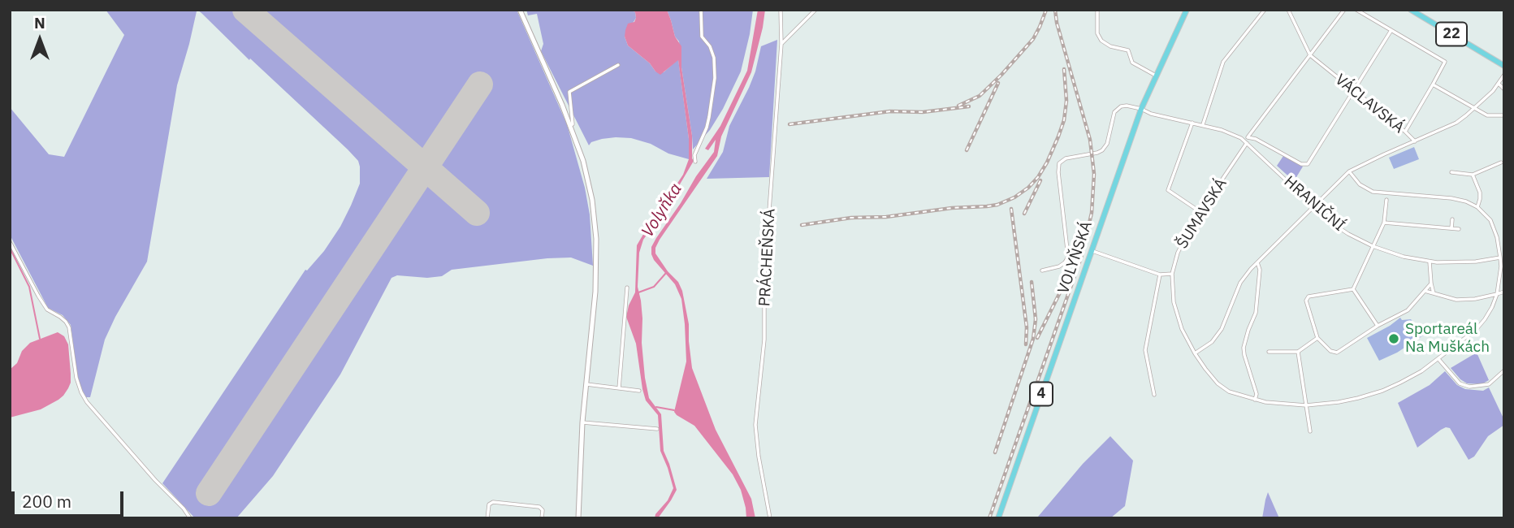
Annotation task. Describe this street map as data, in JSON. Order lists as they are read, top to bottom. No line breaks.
{"streets":{"main road":["22","VOLYŇSKÁ","4"],"street":["VÁCLAVSKÁ","HRANIČNÍ","ŠUMAVSKÁ","PRÁCHEŇSKÁ"]},"crossings":[["VÁCLAVSKÁ","HRANIČNÍ"],["VÁCLAVSKÁ","ŠUMAVSKÁ"],["HRANIČNÍ","ŠUMAVSKÁ"],["HRANIČNÍ","VOLYŇSKÁ"]],"water":["Volyňka"],"places":["Sportareál Na Muškách"],"scale_bar":"200 m","north":"top"}
